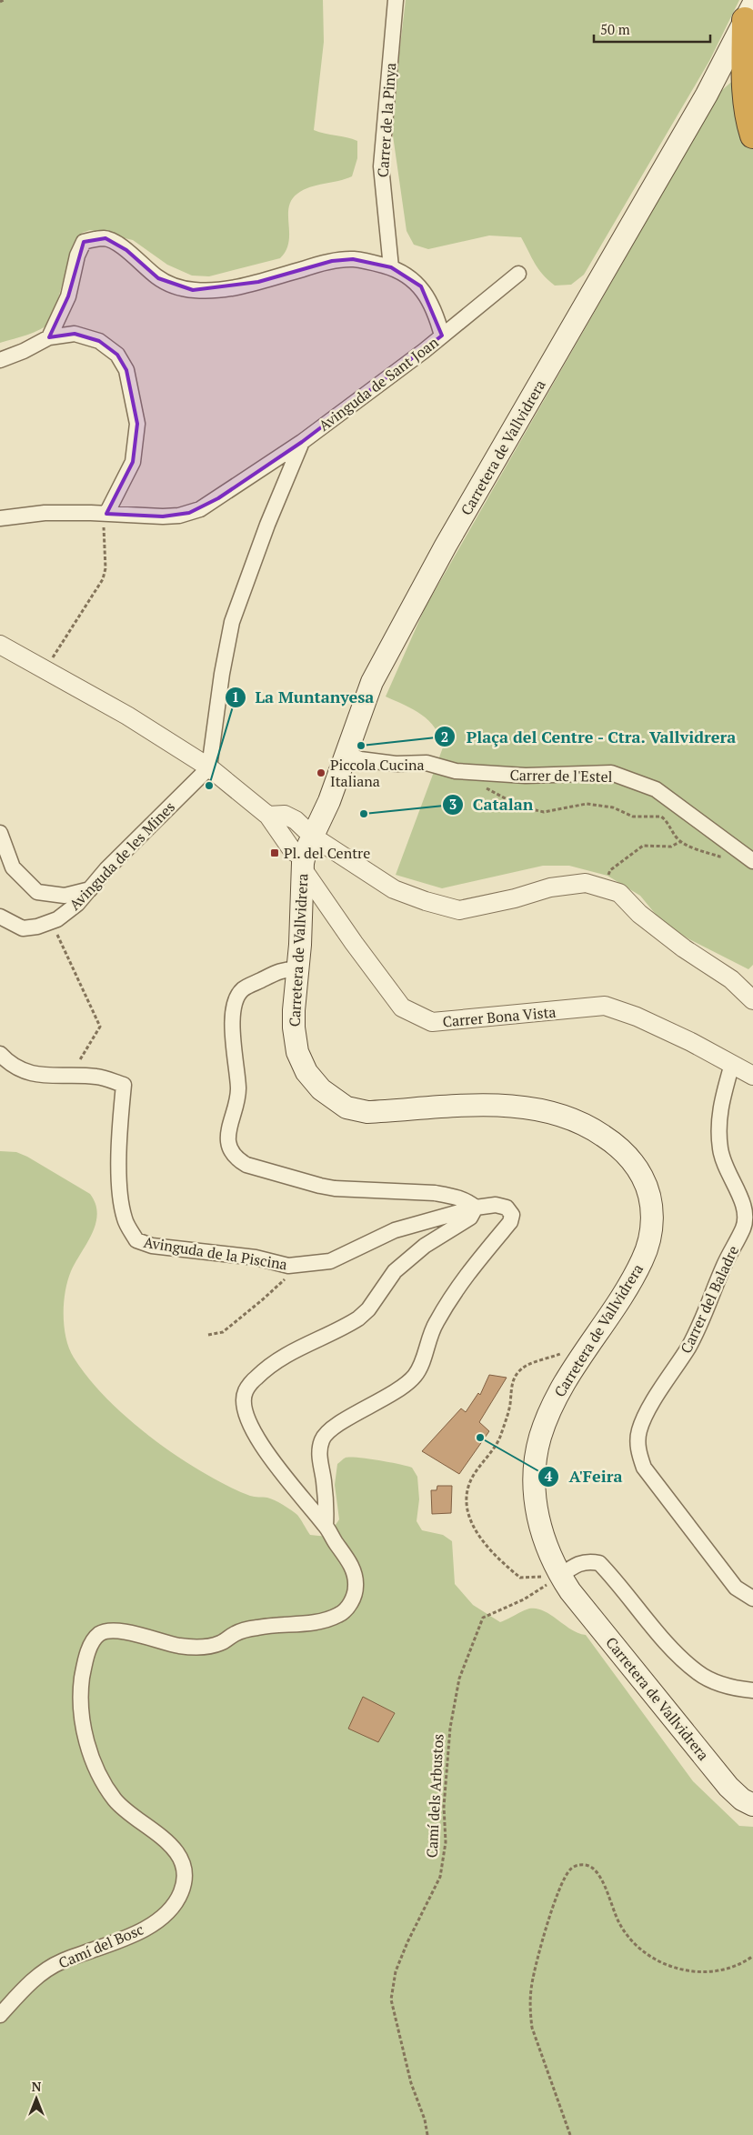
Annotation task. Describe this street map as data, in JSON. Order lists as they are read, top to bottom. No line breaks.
{"streets":{"main road":["Carretera de Vallvidrera"],"street":["Carrer de la Pinya","Avinguda de Sant Joan","Carrer de l'Estel","Avinguda de les Mines","Carrer Bona Vista","Avinguda de la Piscina","Carrer del Baladre","Camí del Bosc"],"path":["Camí dels Arbustos"]},"crossings":[["Carrer de la Pinya","Avinguda de Sant Joan"],["Carretera de Vallvidrera","Carrer de l'Estel"],["Carretera de Vallvidrera","Carrer Bona Vista"],["Carretera de Vallvidrera","Camí dels Arbustos"],["Avinguda de les Mines","Carrer Bona Vista"],["Carrer Bona Vista","Carrer del Baladre"],["Avinguda de la Piscina","Camí del Bosc"]],"places":{"other":["Plaça del Centre - Ctra. Vallvidrera","Piccola Cucina Italiana","La Muntanyesa","Catalan","A'Feira"],"transit":["Pl. del Centre"]},"scale_bar":"50 m","north":"top"}
